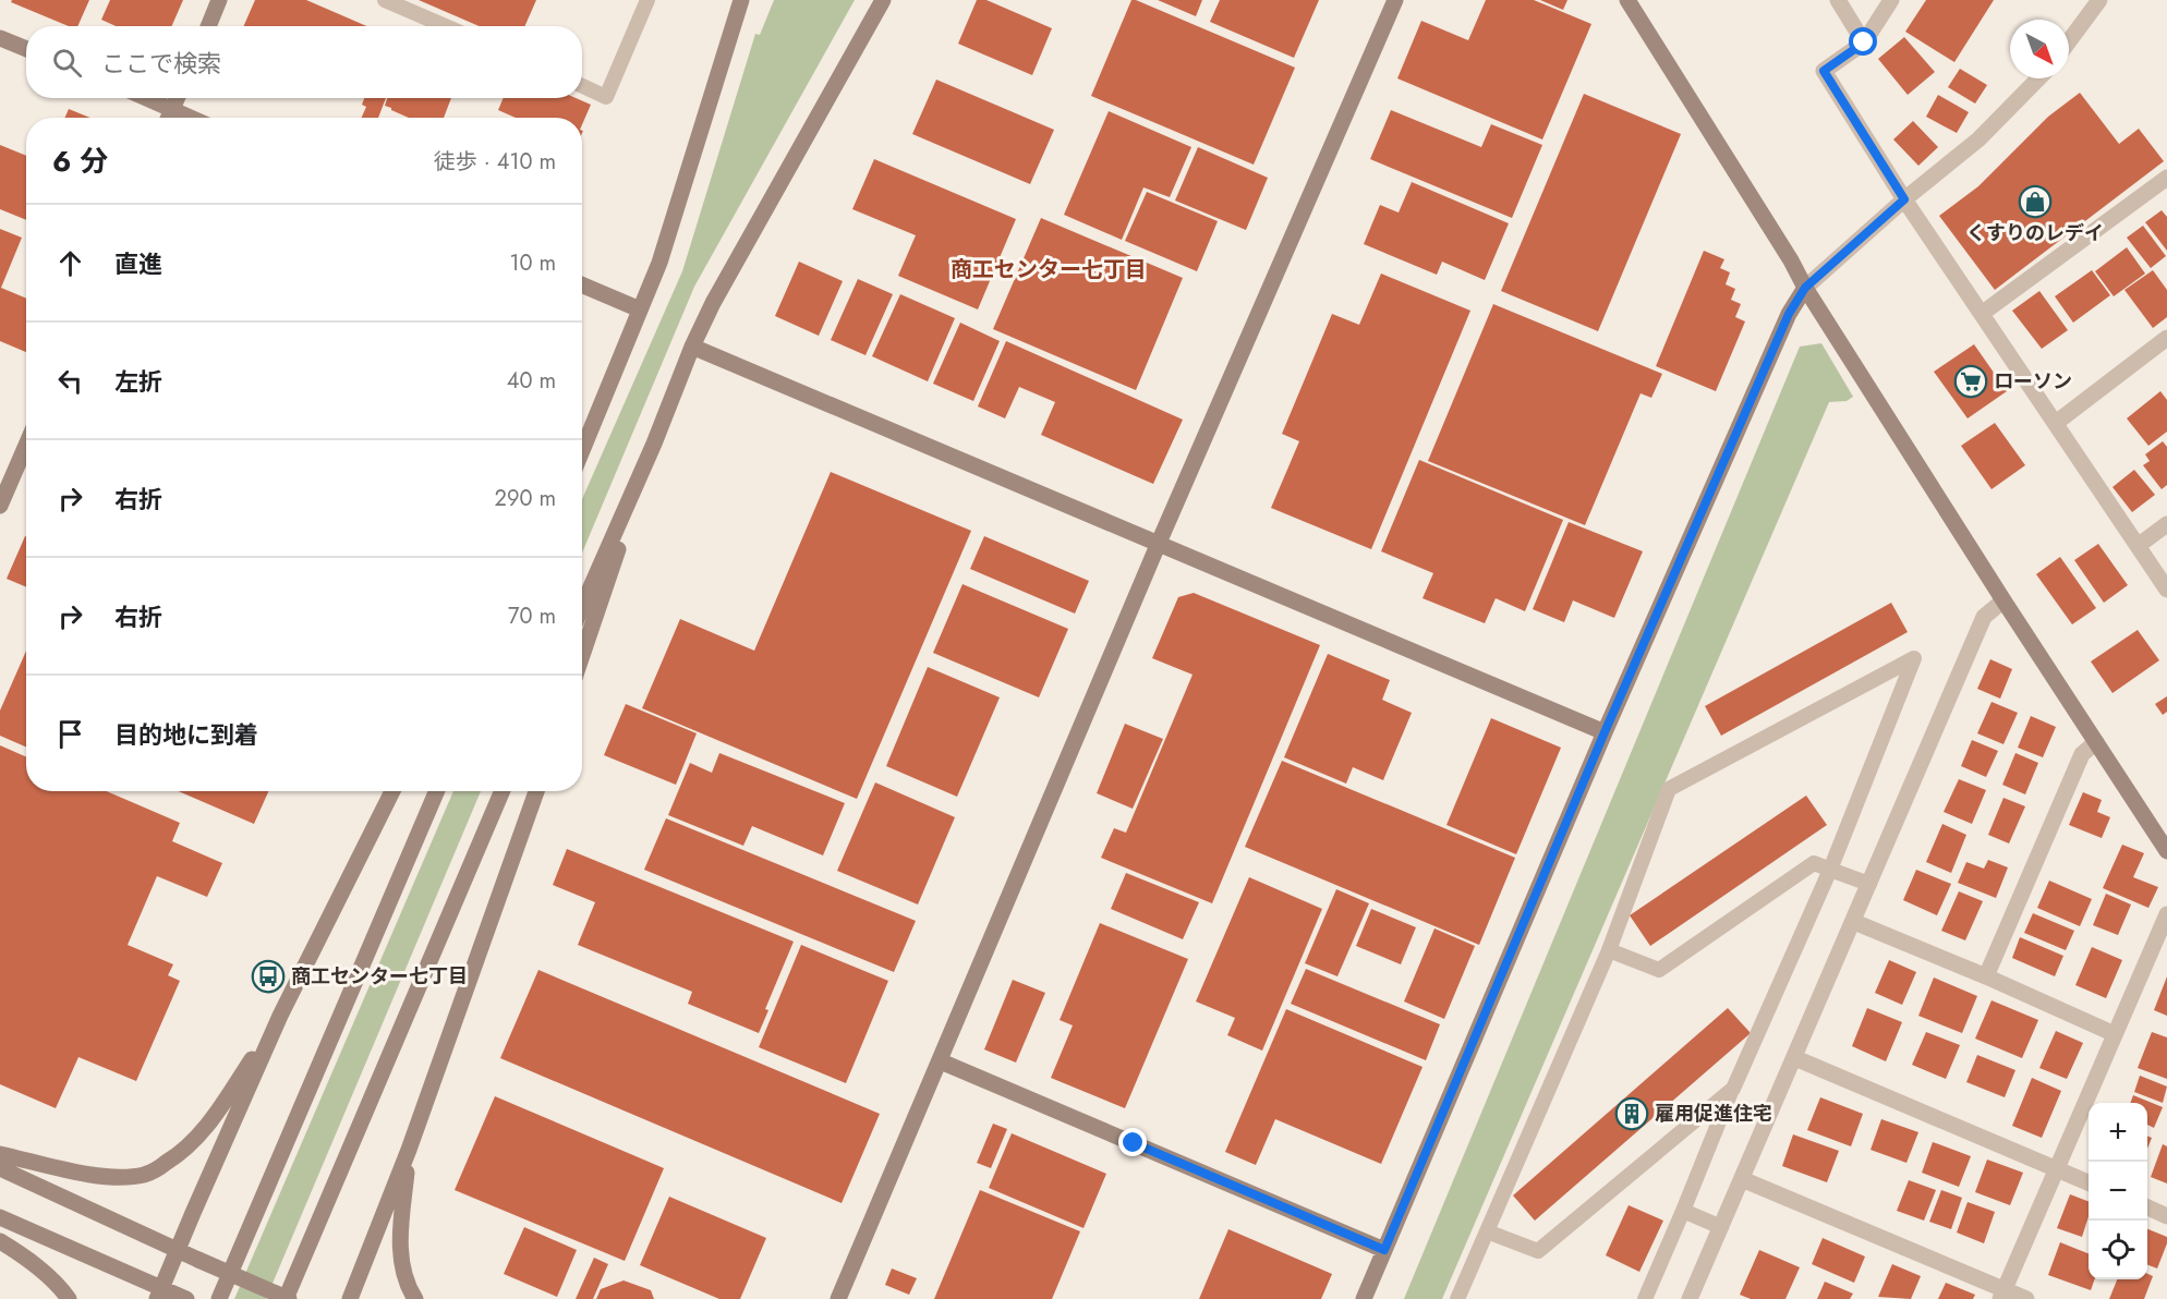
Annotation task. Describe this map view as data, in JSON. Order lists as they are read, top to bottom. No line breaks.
{"districts":["商工センター七丁目"],"places":{"shop":["くすりのレデイ"],"supermarket":["ローソン"],"bus stop":["商工センター七丁目"],"building":["雇用促進住宅"]},"north":"bottom right","page":{"search":"ここで検索","heading":["6 分","徒歩 · 410 m"],"list":[["直進","10 m"],["左折","40 m"],["右折","290 m"],["右折","70 m"],"目的地に到着"],"map_buttons":["+","−"]}}
